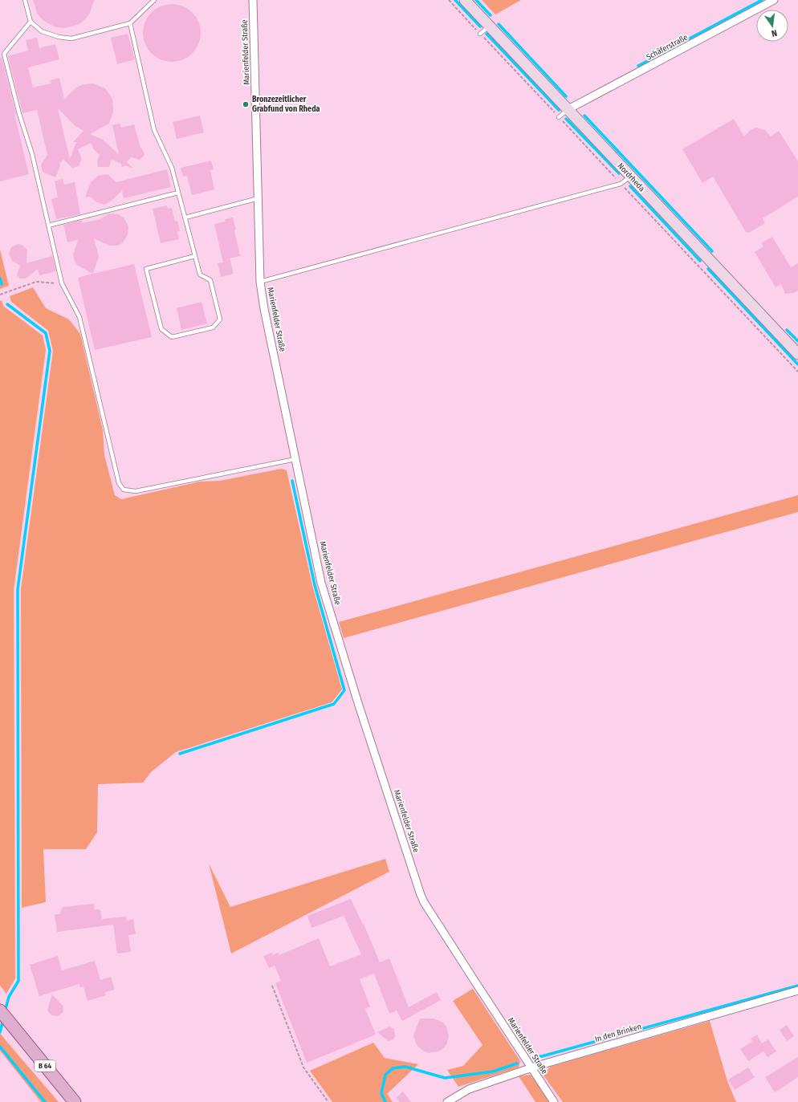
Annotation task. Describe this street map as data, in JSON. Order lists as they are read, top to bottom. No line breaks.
{"streets":{"main road":["Nordrheda","B 64"],"street":["Schäferstraße","Marienfelder Straße","In den Brinken"]},"crossings":[["Schäferstraße","Nordrheda"],["Marienfelder Straße","In den Brinken"]],"places":["Bronzezeitlicher Grabfund von Rheda"],"north":"bottom"}
